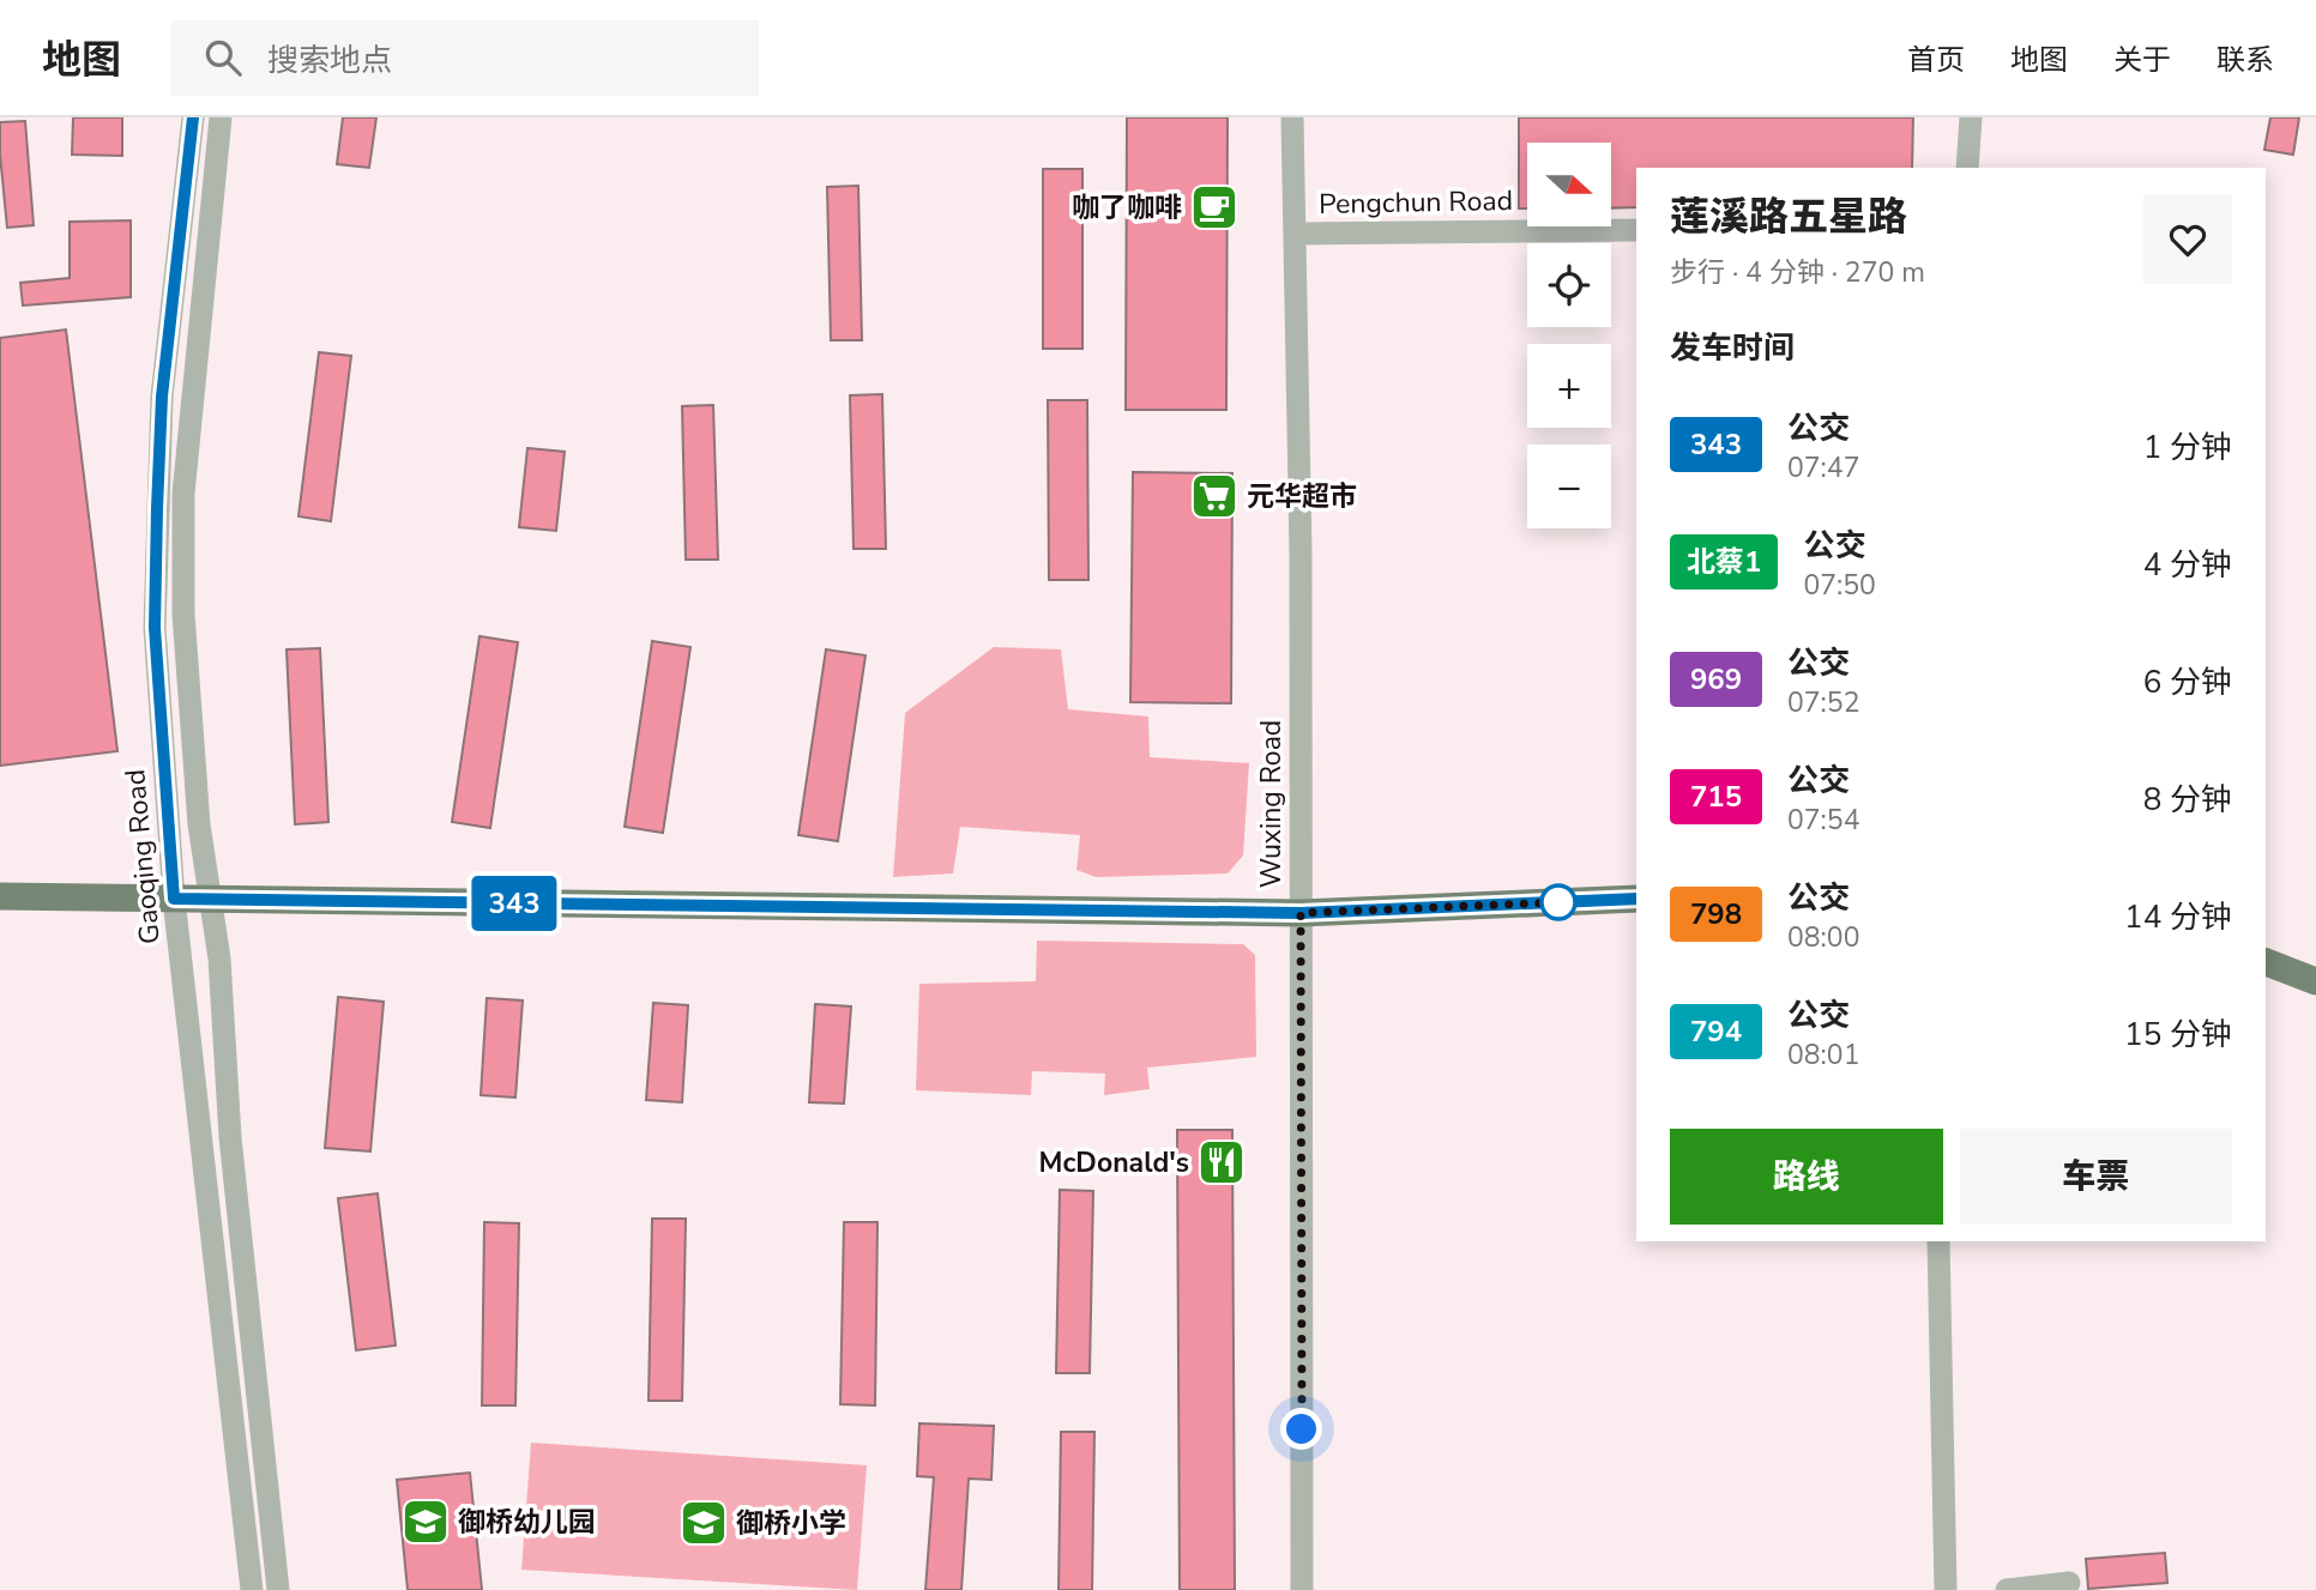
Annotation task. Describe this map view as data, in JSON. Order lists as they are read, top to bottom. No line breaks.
{"streets":{"street":["Pengchun Road","Wuxing Road","Gaoqing Road"]},"crossings":[["Pengchun Road","Wuxing Road"]],"places":{"cafe":["咖了咖啡"],"supermarket":["元华超市"],"restaurant":["McDonald's"],"school or university":["御桥幼儿园","御桥小学"]},"lines":["bus line 343"],"north":"right","page":{"header":"地图","search":"搜索地点","nav":["首页","地图","关于","联系"],"on_map":"343","map_buttons":["+","−"],"heading":[["莲溪路五星路","步行 · 4 分钟 · 270 m"],"发车时间"],"list":[{"mark":"343","name":"公交","note":"07:47","value":"1 分钟"},{"mark":"北蔡1","name":"公交","note":"07:50","value":"4 分钟"},{"mark":"969","name":"公交","note":"07:52","value":"6 分钟"},{"mark":"715","name":"公交","note":"07:54","value":"8 分钟"},{"mark":"798","name":"公交","note":"08:00","value":"14 分钟"},{"mark":"794","name":"公交","note":"08:01","value":"15 分钟"}],"buttons":["路线","车票"]}}
